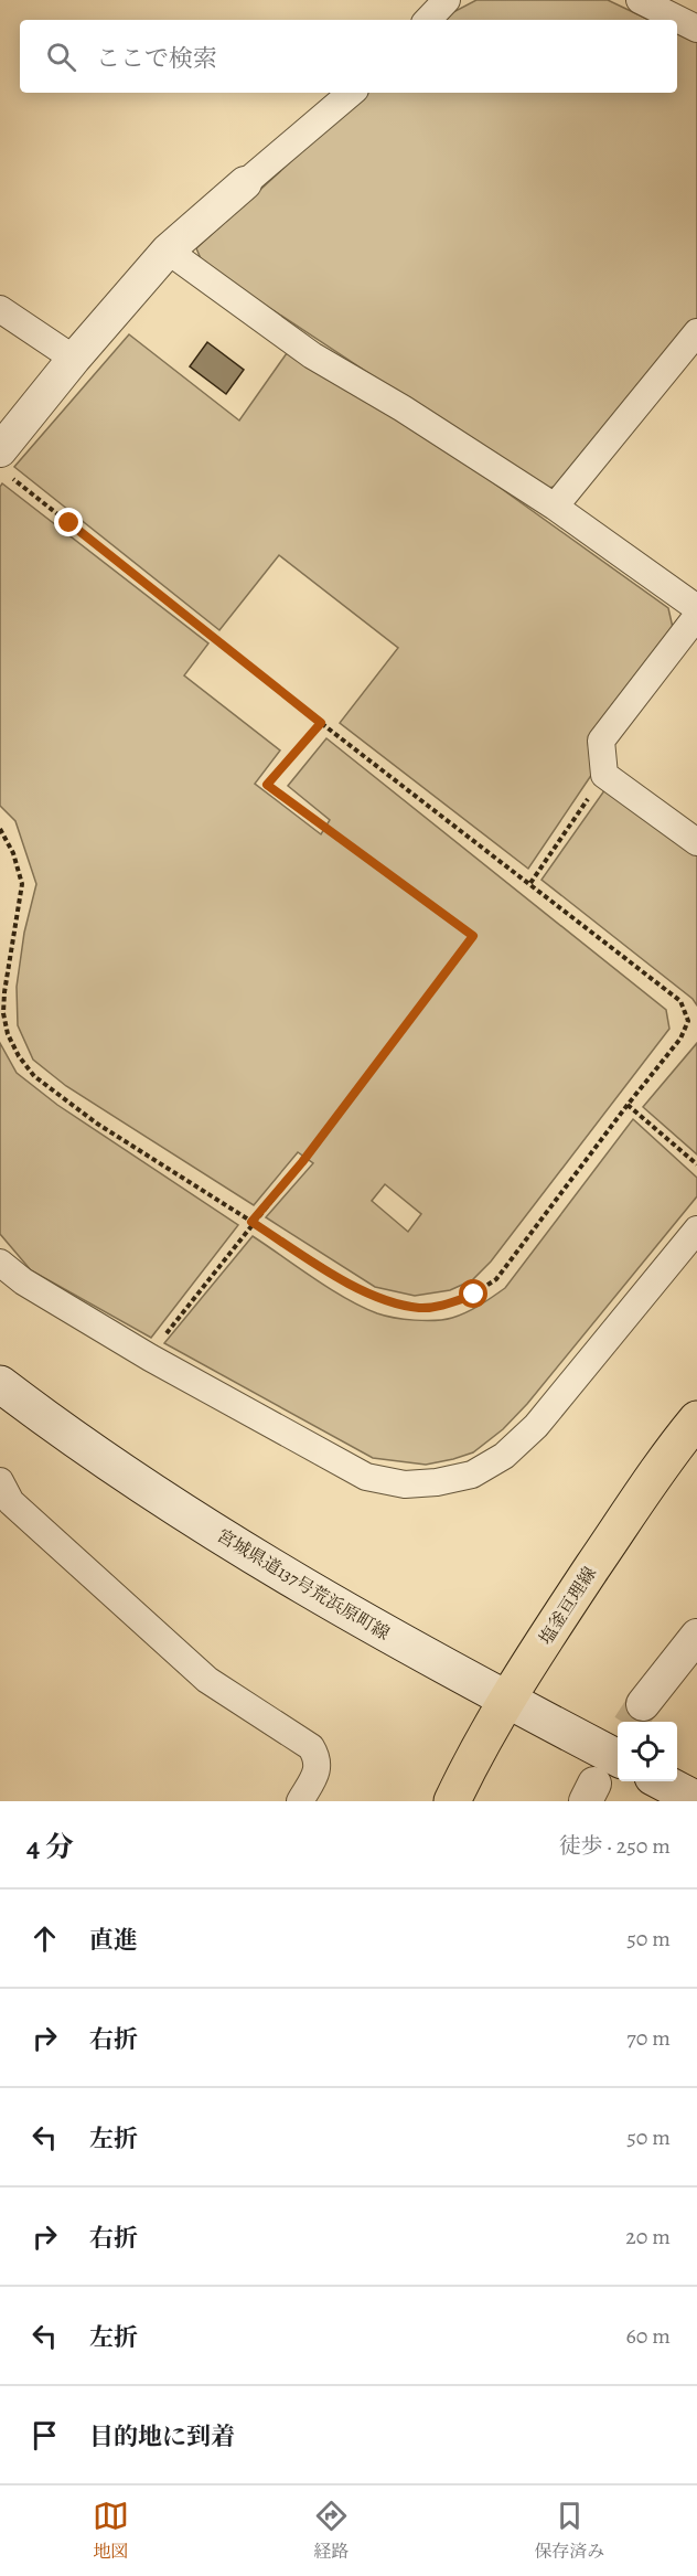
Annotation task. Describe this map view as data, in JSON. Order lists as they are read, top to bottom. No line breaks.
{"streets":{"main road":["宮城県道137号荒浜原町線","塩釜亘理線"]},"crossings":[["宮城県道137号荒浜原町線","塩釜亘理線"]],"page":{"search":"ここで検索","heading":["4 分","徒歩 · 250 m"],"list":[["直進","50 m"],["右折","70 m"],["左折","50 m"],["右折","20 m"],["左折","60 m"],"目的地に到着"],"nav":["地図","経路","保存済み"]}}
